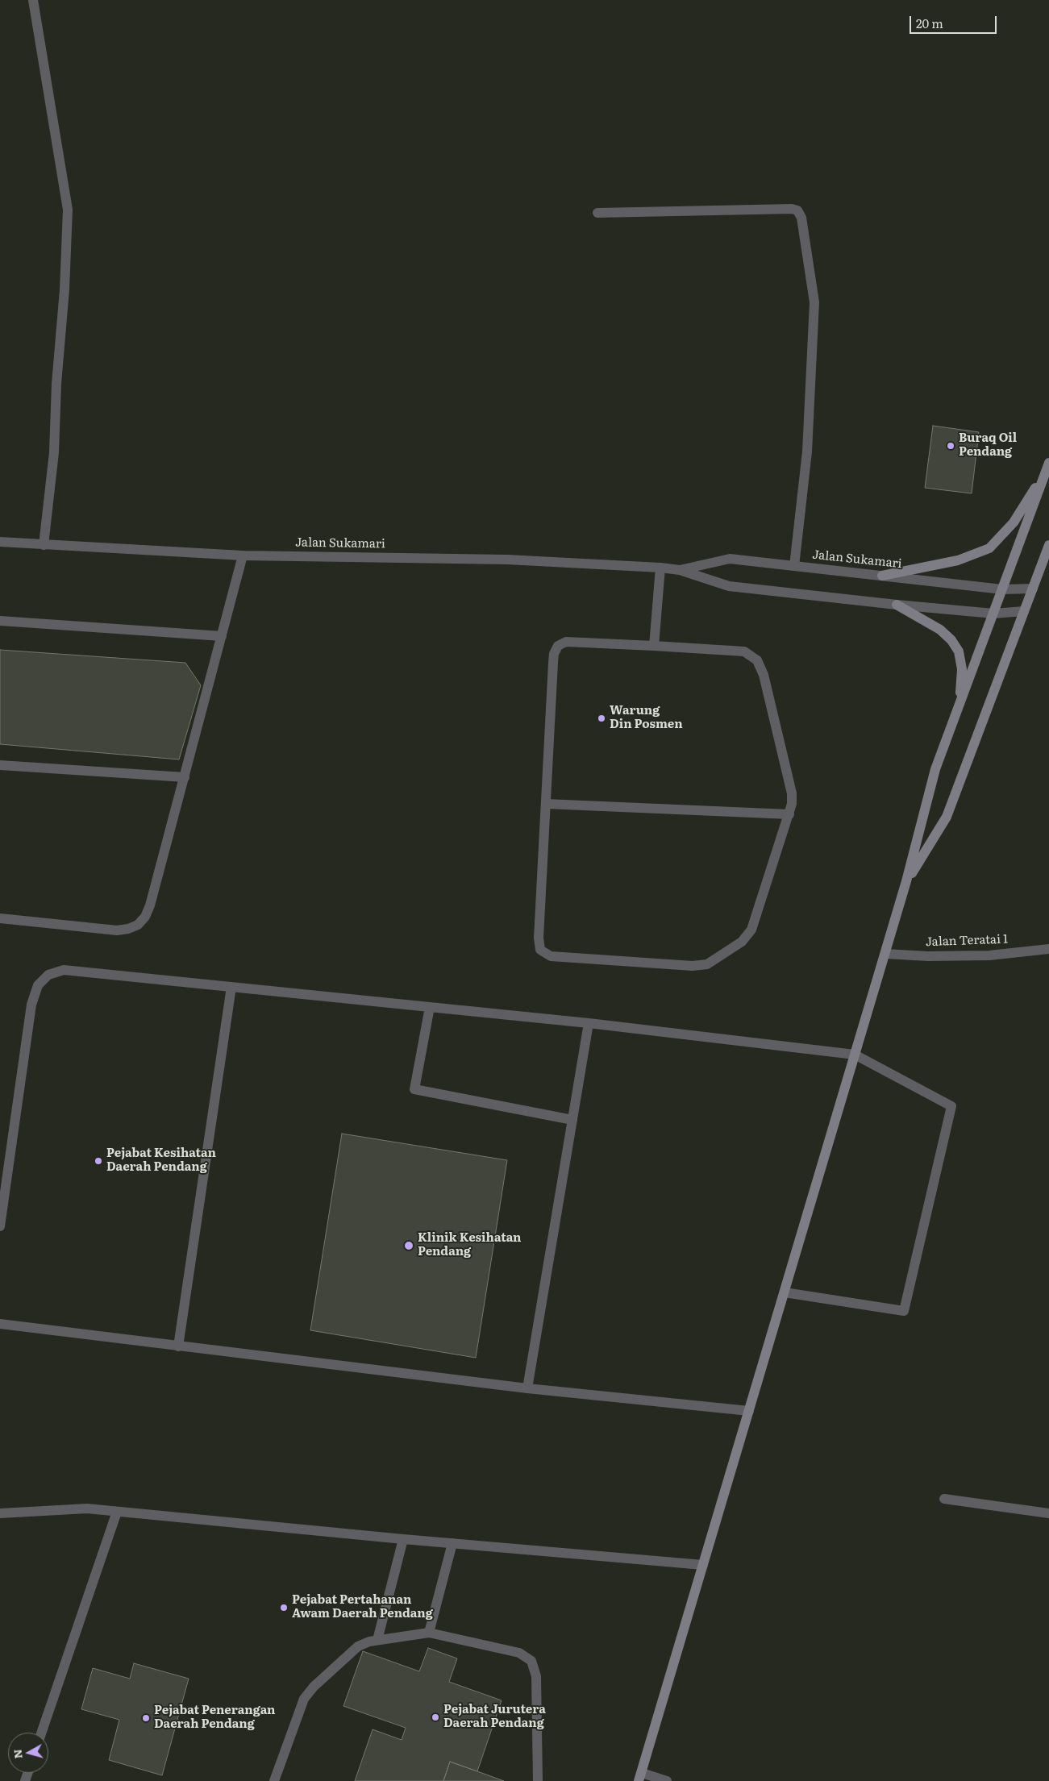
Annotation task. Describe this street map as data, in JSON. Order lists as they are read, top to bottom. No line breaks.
{"streets":{"street":["Jalan Sukamari","Jalan Teratai 1"]},"places":["Buraq Oil Pendang","Warung Din Posmen","Pejabat Kesihatan Daerah Pendang","Klinik Kesihatan Pendang","Pejabat Pertahanan Awam Daerah Pendang","Pejabat Jurutera Daerah Pendang","Pejabat Penerangan Daerah Pendang"],"scale_bar":"20 m","north":"left"}
